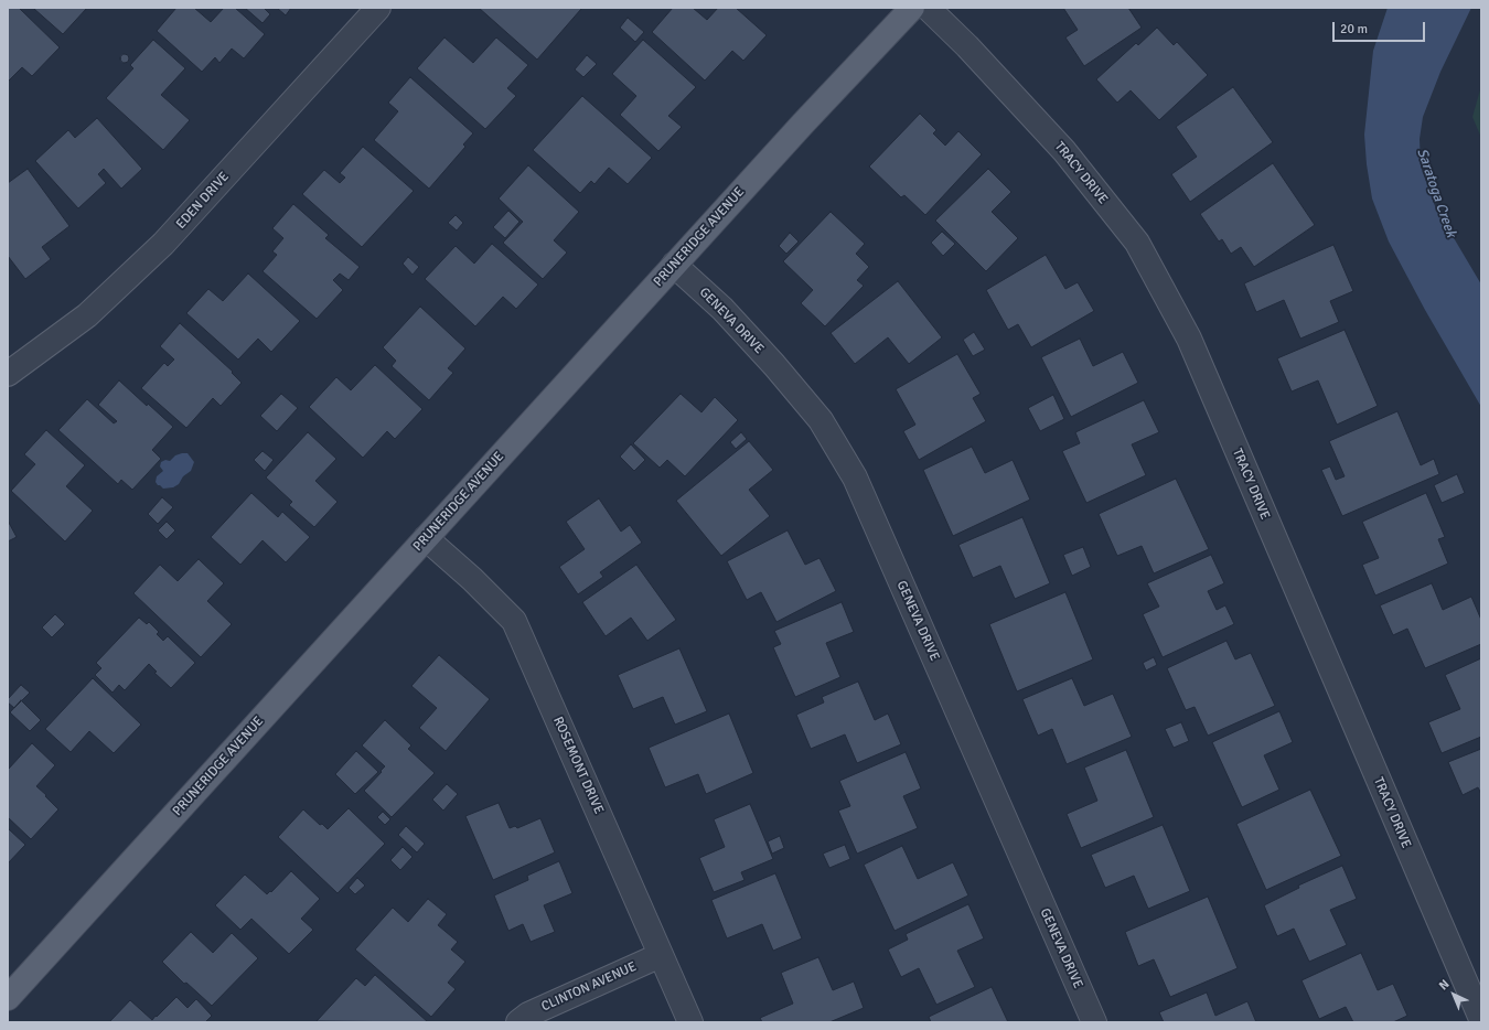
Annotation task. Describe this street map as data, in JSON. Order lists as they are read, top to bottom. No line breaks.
{"streets":{"main road":["PRUNERIDGE AVENUE"],"street":["TRACY DRIVE","EDEN DRIVE","GENEVA DRIVE","ROSEMONT DRIVE","CLINTON AVENUE"]},"crossings":[["PRUNERIDGE AVENUE","GENEVA DRIVE"],["PRUNERIDGE AVENUE","ROSEMONT DRIVE"],["ROSEMONT DRIVE","CLINTON AVENUE"]],"water":["Saratoga Creek"],"scale_bar":"20 m","north":"top left"}
